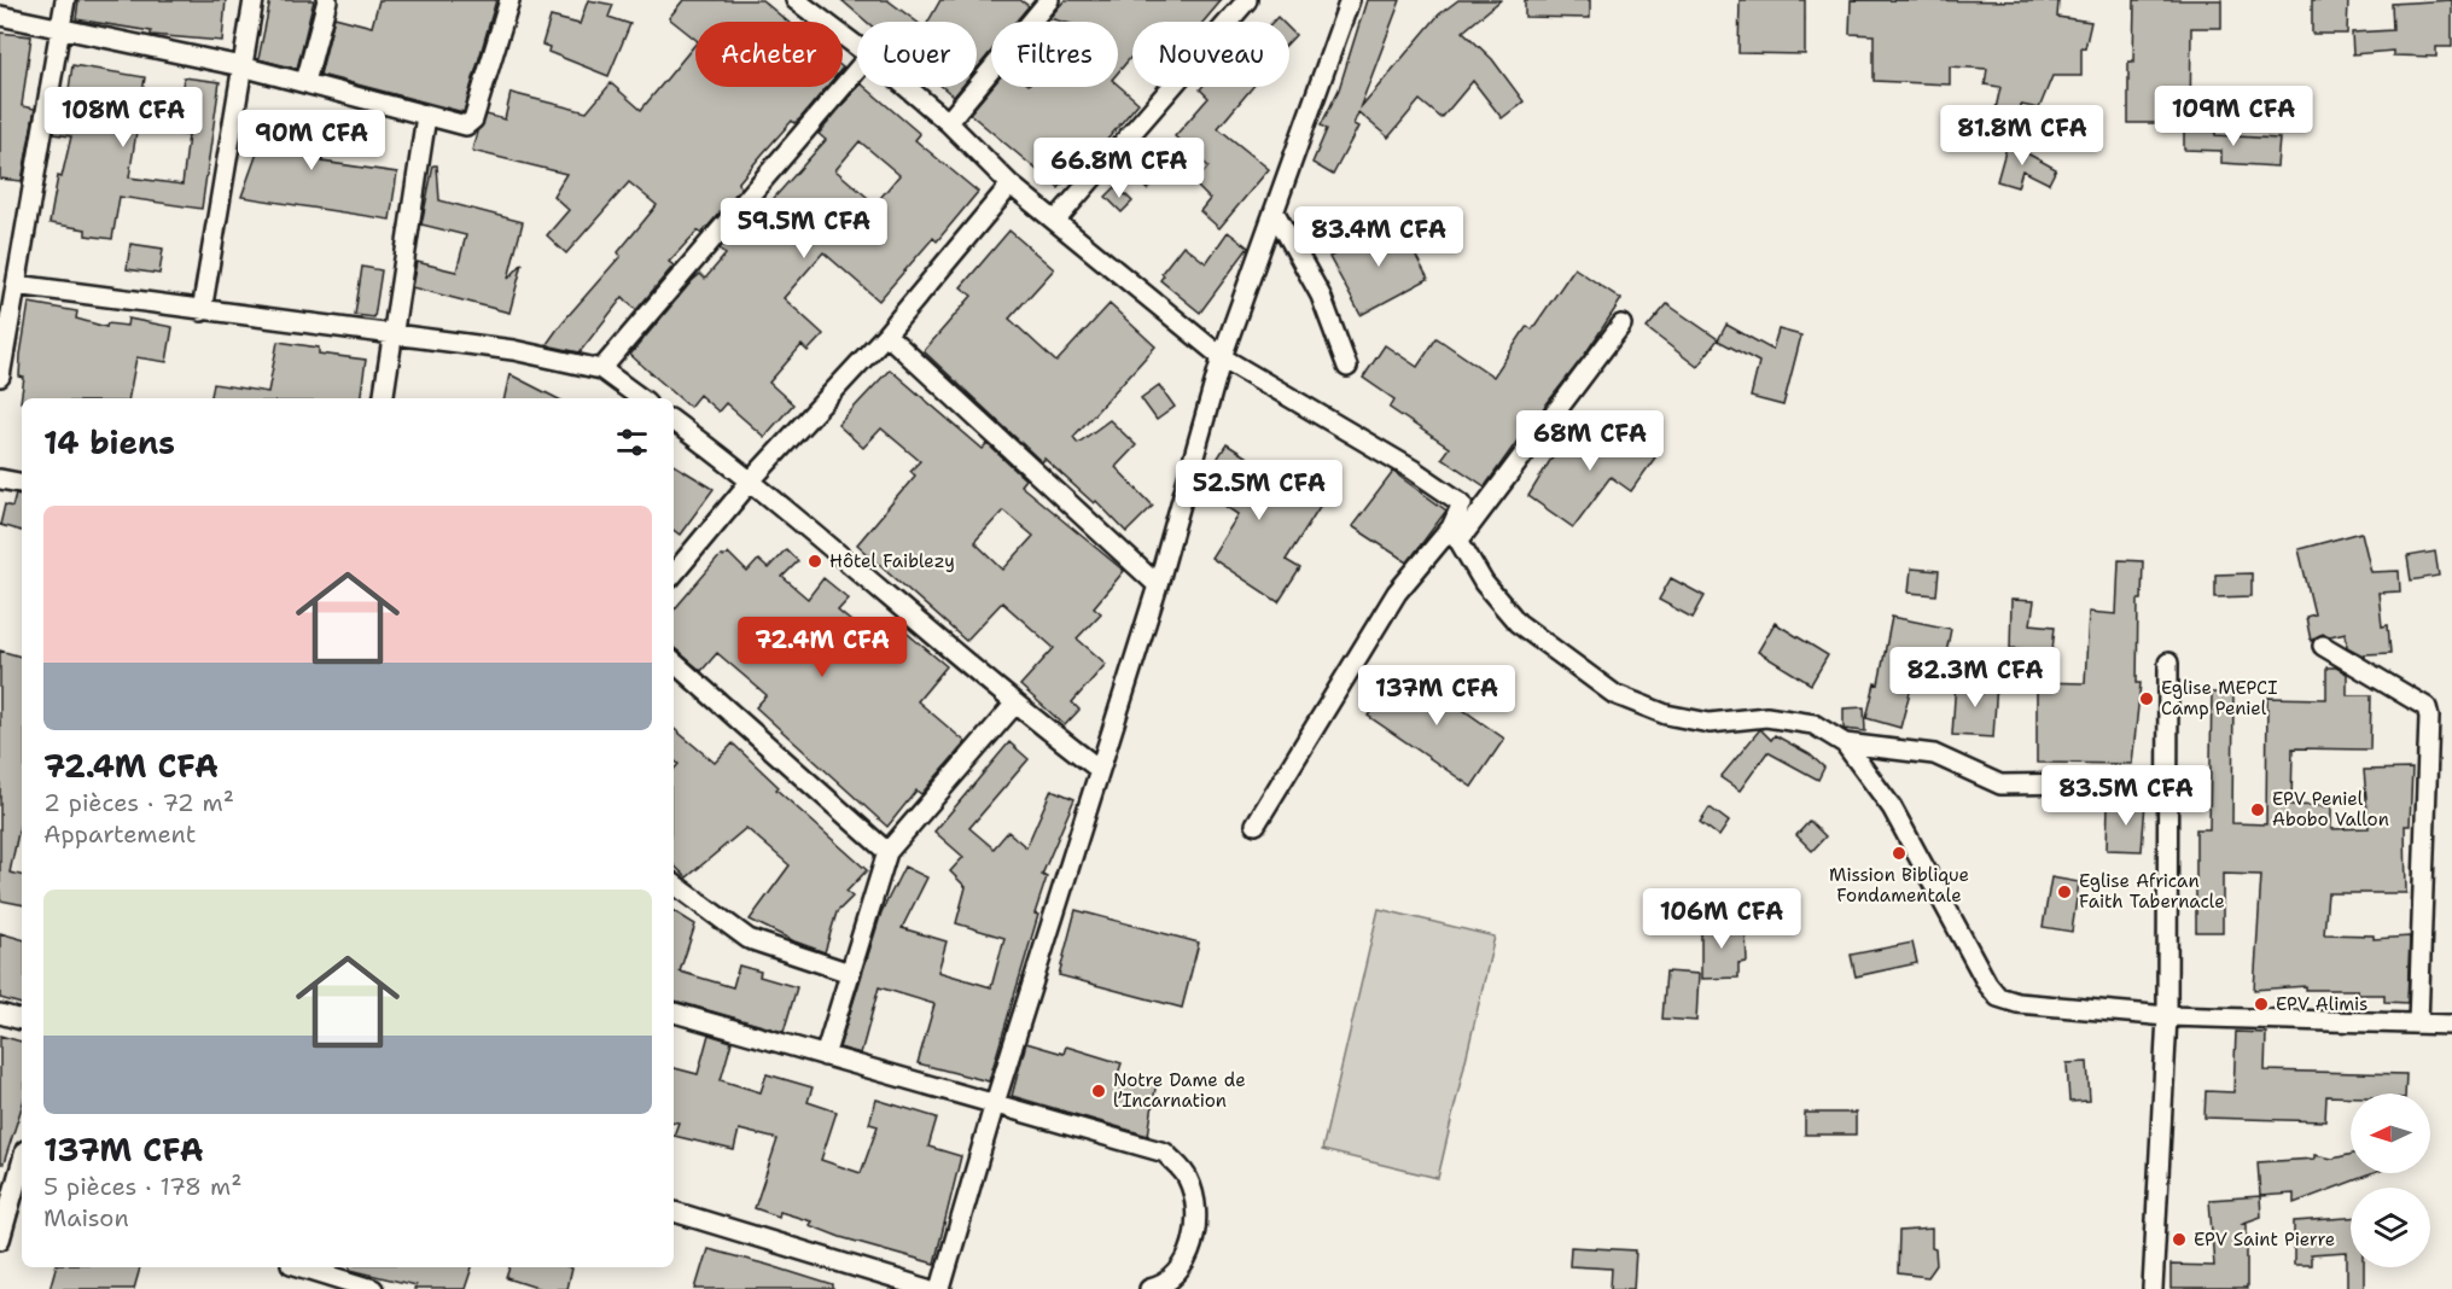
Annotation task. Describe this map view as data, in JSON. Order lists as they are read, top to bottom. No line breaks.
{"places":["Hôtel Faiblezy","Eglise MEPCI Camp Peniel","EPV Peniel Abobo Vallon","Mission Biblique Fondamentale","Eglise African Faith Tabernacle","EPV Alimis","Notre Dame de l’Incarnation","EPV Saint Pierre"],"north":"left","page":{"chip":["Acheter","Louer","Filtres","Nouveau"],"price":["109M CFA","108M CFA","81.8M CFA","90M CFA","66.8M CFA","59.5M CFA","83.4M CFA","68M CFA","52.5M CFA","72.4M CFA","82.3M CFA","137M CFA","83.5M CFA","106M CFA"],"heading":"14 biens","list":[{"name":"72.4M CFA","note":"2 pièces · 72 m² · Appartement"},{"name":"137M CFA","note":"5 pièces · 178 m² · Maison"}]}}
